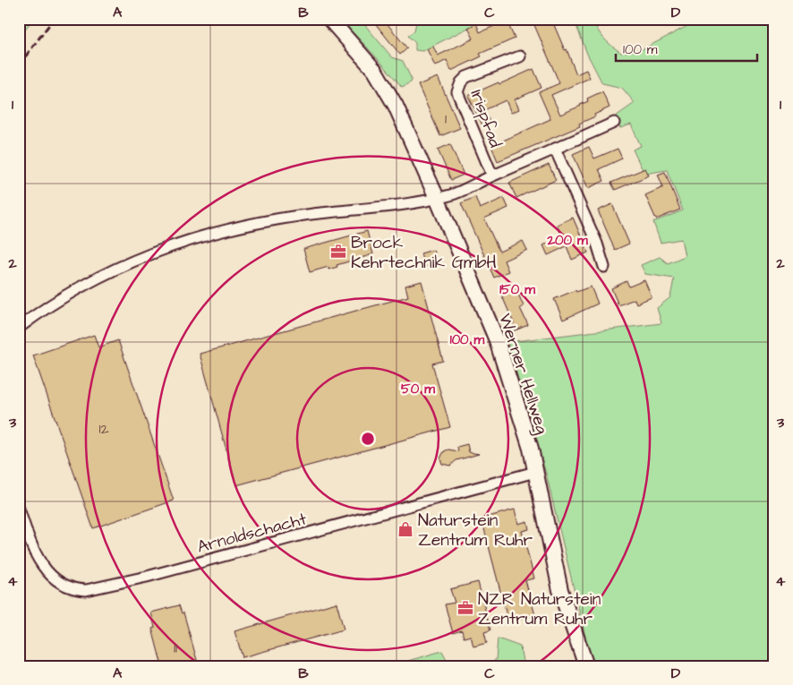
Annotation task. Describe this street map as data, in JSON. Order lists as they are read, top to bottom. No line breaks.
{"streets":{"main road":["Werner Hellweg"],"street":["Irispfad","Arnoldschacht"]},"crossings":[["Werner Hellweg","Arnoldschacht"]],"places":{"office":["Brock Kehrtechnik GmbH","NZR Naturstein Zentrum Ruhr"],"shop":["Naturstein Zentrum Ruhr"]},"house_numbers":["1","12","11"],"scale_bar":"100 m","grid":{"columns":["A","B","C","D"],"rows":["1","2","3","4"]},"rings":["200 m","150 m","100 m","50 m"]}
